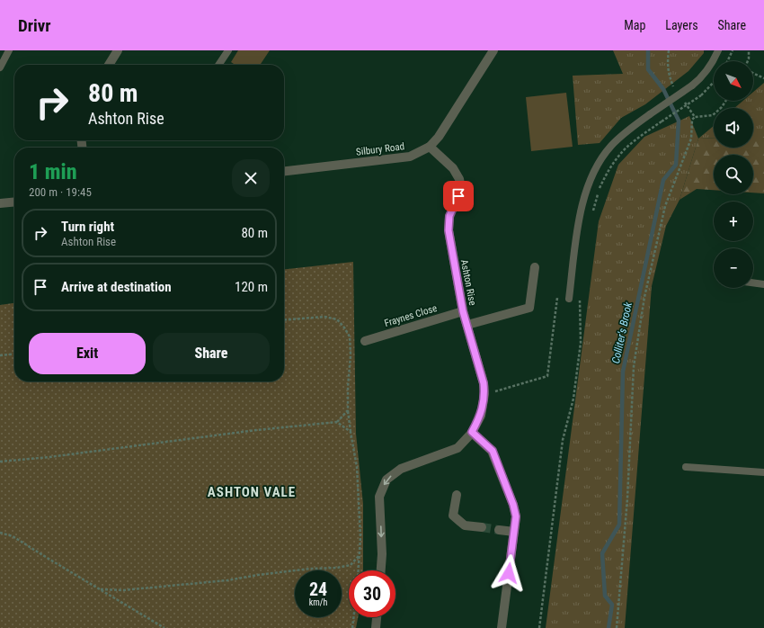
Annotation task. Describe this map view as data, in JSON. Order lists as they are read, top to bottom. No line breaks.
{"streets":{"street":["Silbury Road","Ashton Rise","Fraynes Close"]},"crossings":[["Silbury Road","Ashton Rise"],["Ashton Rise","Fraynes Close"]],"districts":["ASHTON VALE"],"water":["Colliter's Brook"],"north":"bottom right","page":{"header":"Drivr","nav":["Map","Layers","Share"],"map_buttons":["+","−"],"turn":["80 m","Ashton Rise"],"heading":["1 min","200 m · 19:45"],"list":[{"name":"Turn right","note":"Ashton Rise","value":"80 m"},{"name":"Arrive at destination","value":"120 m"}],"buttons":["Exit","Share"],"speed":"24 km/h","limit":"30"}}
